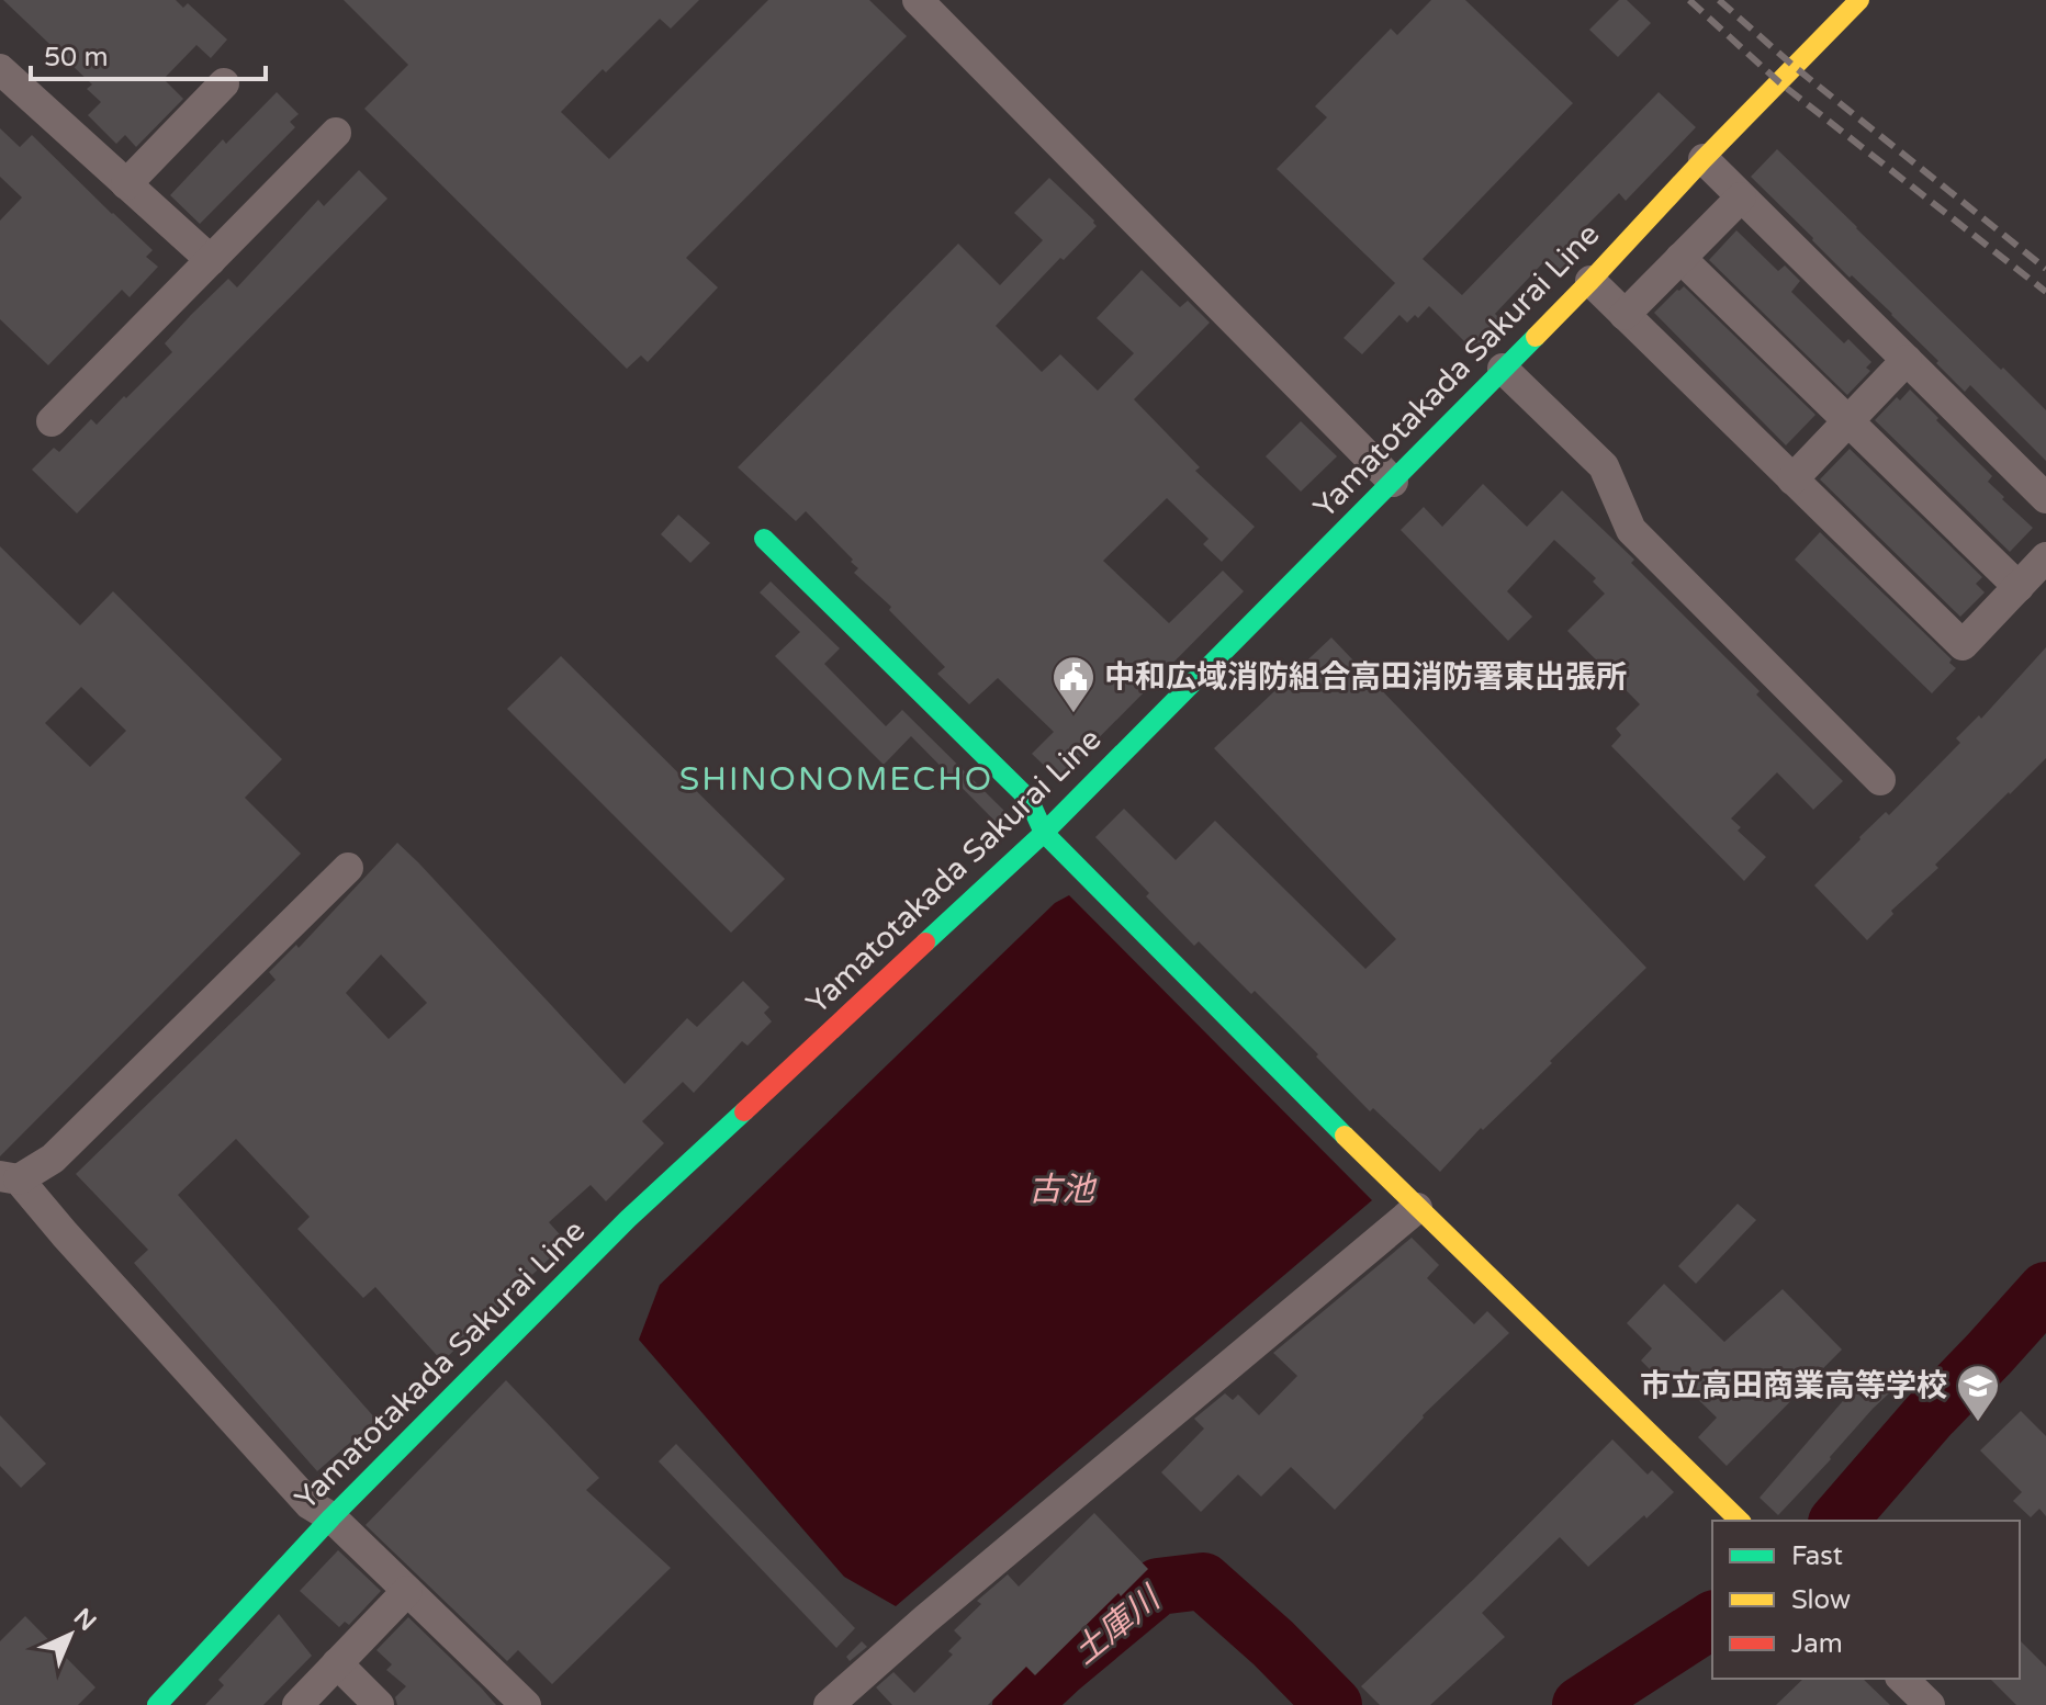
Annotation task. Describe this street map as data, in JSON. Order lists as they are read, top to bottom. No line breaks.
{"streets":{"main road":["Yamatotakada Sakurai Line"]},"districts":["SHINONOMECHO"],"water":["古池","土庫川"],"places":{"public building":["中和広域消防組合高田消防署東出張所"],"school or university":["市立高田商業高等学校"]},"legend":["Fast","Slow","Jam"],"scale_bar":"50 m","north":"top right"}
